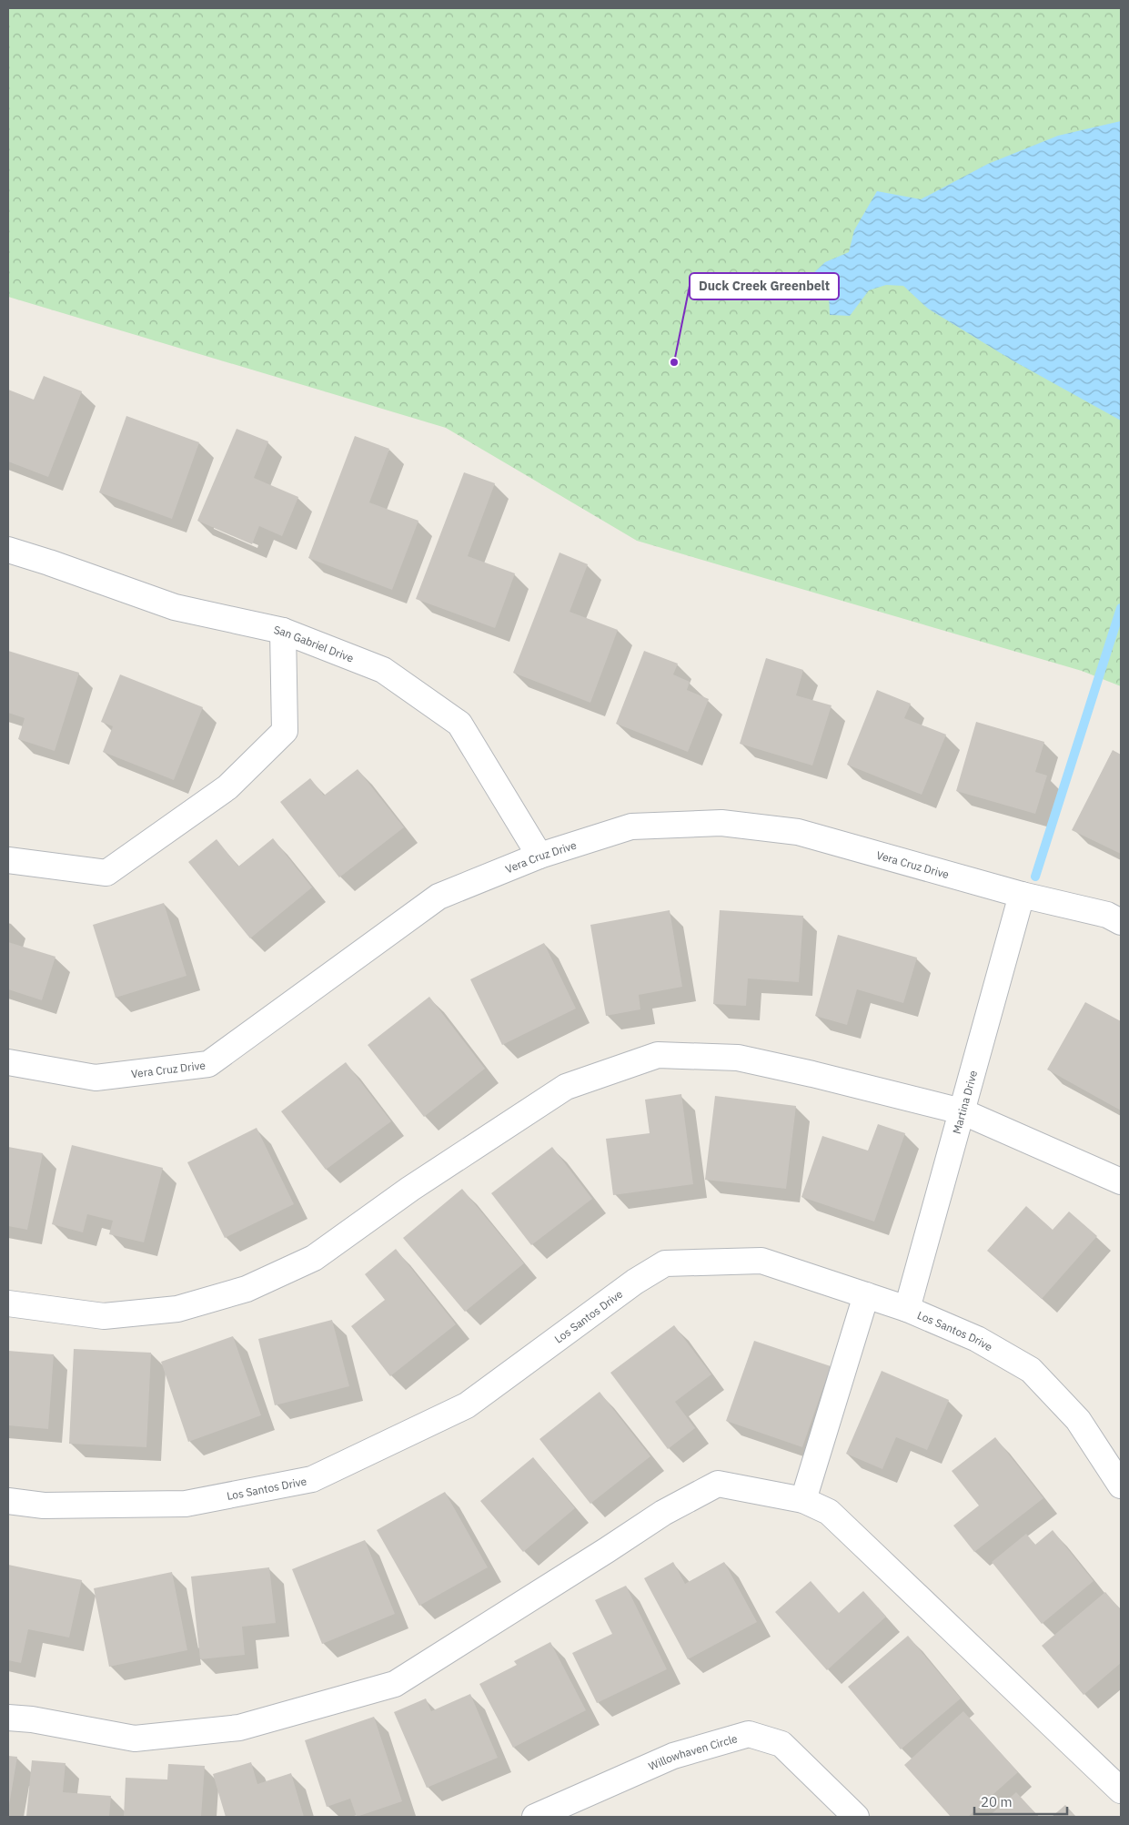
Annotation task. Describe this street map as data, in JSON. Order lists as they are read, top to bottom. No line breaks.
{"streets":{"street":["San Gabriel Drive","Vera Cruz Drive","Martina Drive","Los Santos Drive","Willowhaven Circle"]},"crossings":[["San Gabriel Drive","Vera Cruz Drive"],["Vera Cruz Drive","Martina Drive"],["Martina Drive","Los Santos Drive"]],"places":["Duck Creek Greenbelt"],"scale_bar":"20 m"}
